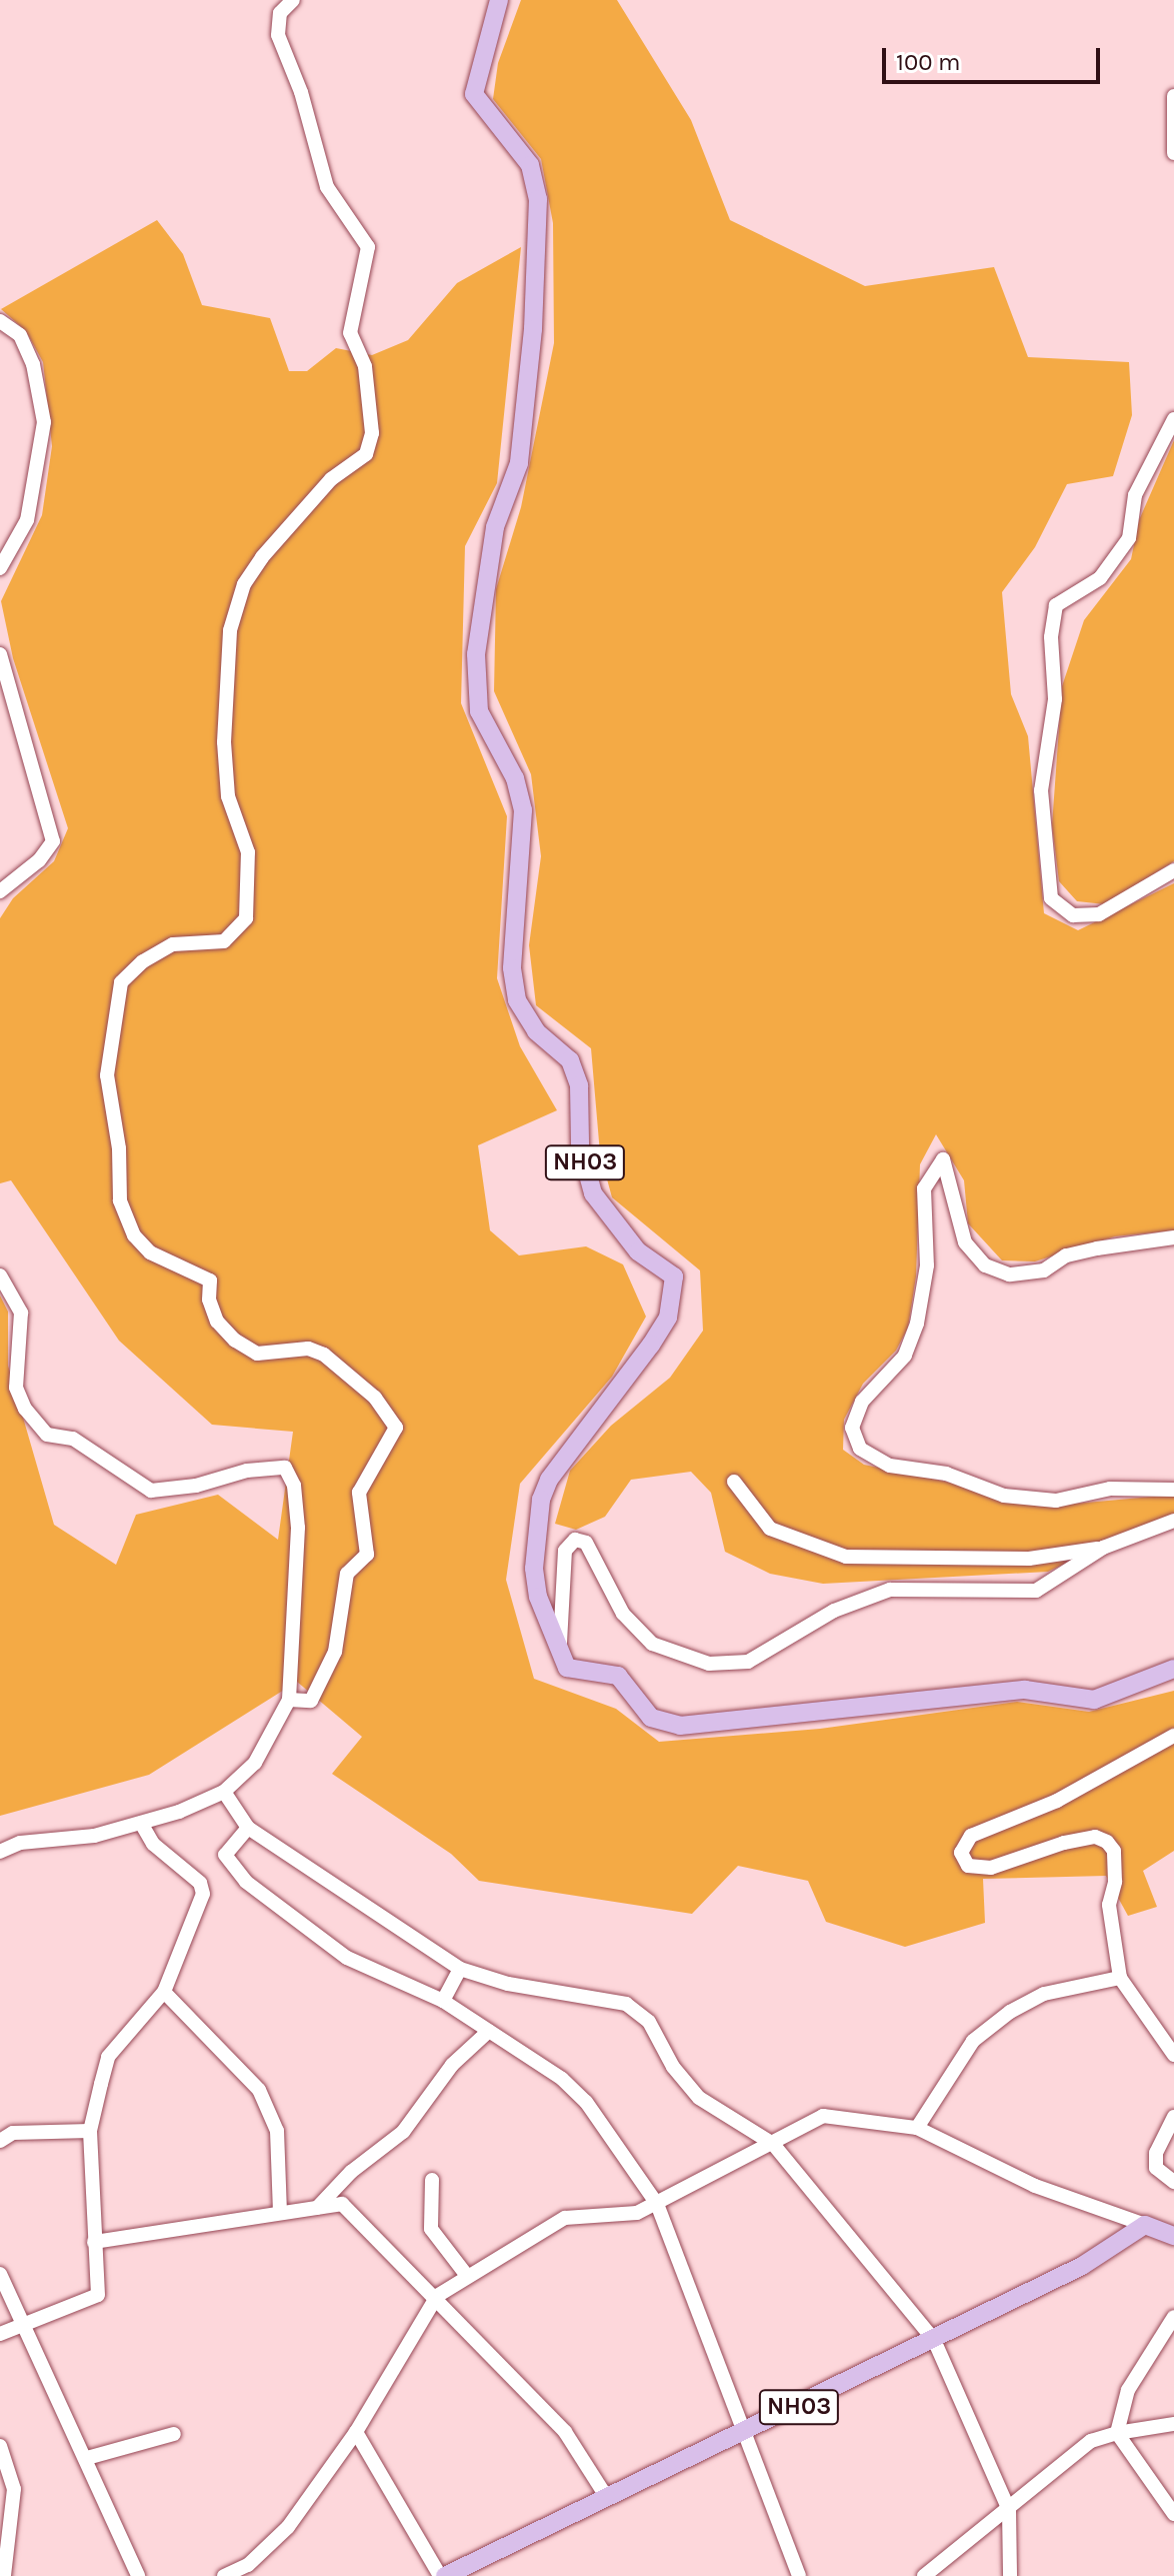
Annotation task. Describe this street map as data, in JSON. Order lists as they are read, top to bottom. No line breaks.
{"streets":{"main road":["NH03"]},"scale_bar":"100 m"}
